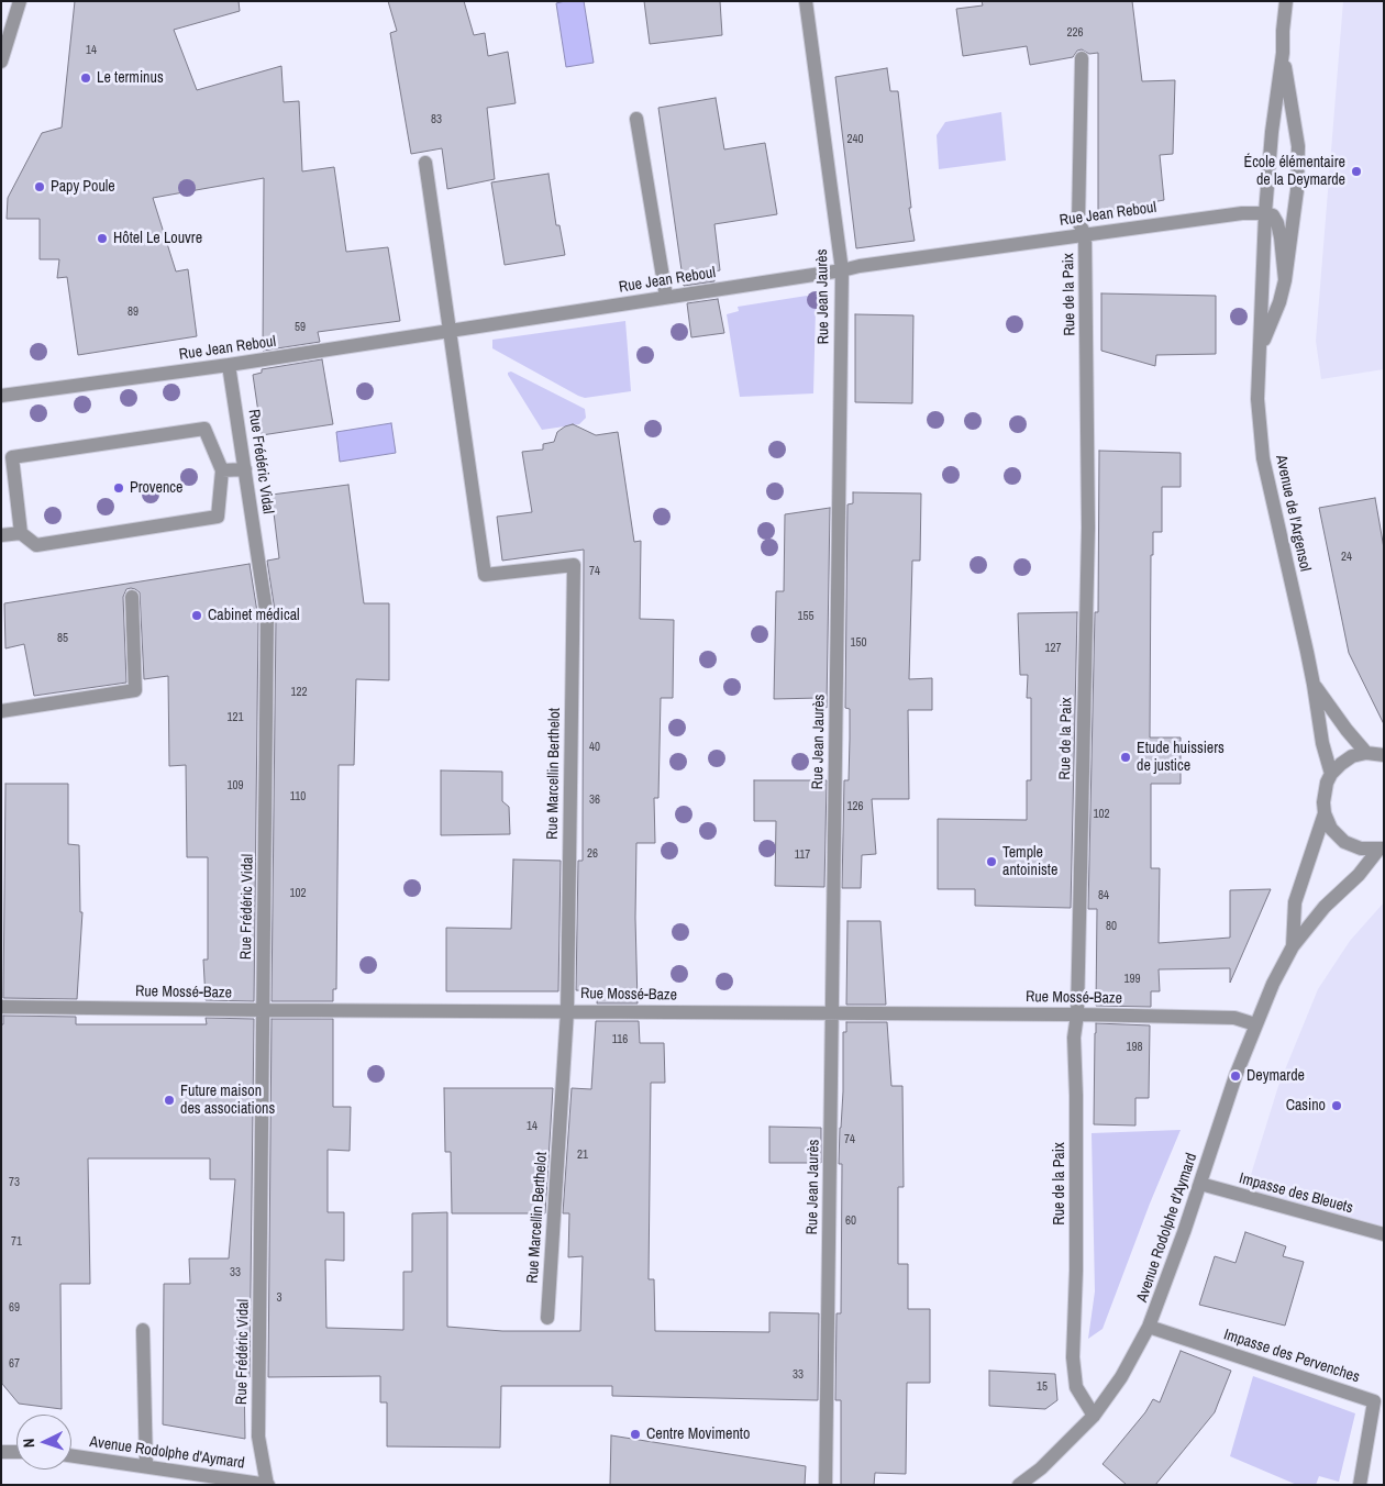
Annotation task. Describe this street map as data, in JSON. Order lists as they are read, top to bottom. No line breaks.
{"streets":{"street":["Rue Jean Reboul","Rue de la Paix","Rue Jean Jaurès","Rue Frédéric Vidal","Avenue de l'Argensol","Rue Marcellin Berthelot","Rue Mossé-Baze","Impasse des Bleuets","Avenue Rodolphe d'Aymard","Impasse des Pervenches"]},"crossings":[["Rue Jean Reboul","Rue de la Paix"],["Rue Jean Reboul","Rue Jean Jaurès"],["Rue Jean Reboul","Rue Frédéric Vidal"],["Rue Jean Reboul","Avenue de l'Argensol"],["Rue Jean Reboul","Rue Marcellin Berthelot"],["Rue de la Paix","Rue Mossé-Baze"],["Rue de la Paix","Avenue Rodolphe d'Aymard"],["Rue Jean Jaurès","Rue Mossé-Baze"],["Rue Frédéric Vidal","Rue Mossé-Baze"],["Rue Frédéric Vidal","Avenue Rodolphe d'Aymard"],["Avenue de l'Argensol","Avenue Rodolphe d'Aymard"],["Rue Marcellin Berthelot","Rue Mossé-Baze"],["Rue Mossé-Baze","Avenue Rodolphe d'Aymard"],["Impasse des Bleuets","Avenue Rodolphe d'Aymard"],["Avenue Rodolphe d'Aymard","Impasse des Pervenches"]],"places":["Le terminus","École élémentaire de la Deymarde","Papy Poule","Hôtel Le Louvre","Provence","Cabinet médical","Etude huissiers de justice","Temple antoiniste","Deymarde","Future maison des associations","Casino","Centre Movimento"],"house_numbers":["226","14","83","240","89","59","24","74","155","85","150","127","122","121","40","109","110","36","126","102","26","117","102","84","80","199","116","198","14","74","21","73","60","71","33","3","69","67","33","15"],"north":"left"}
